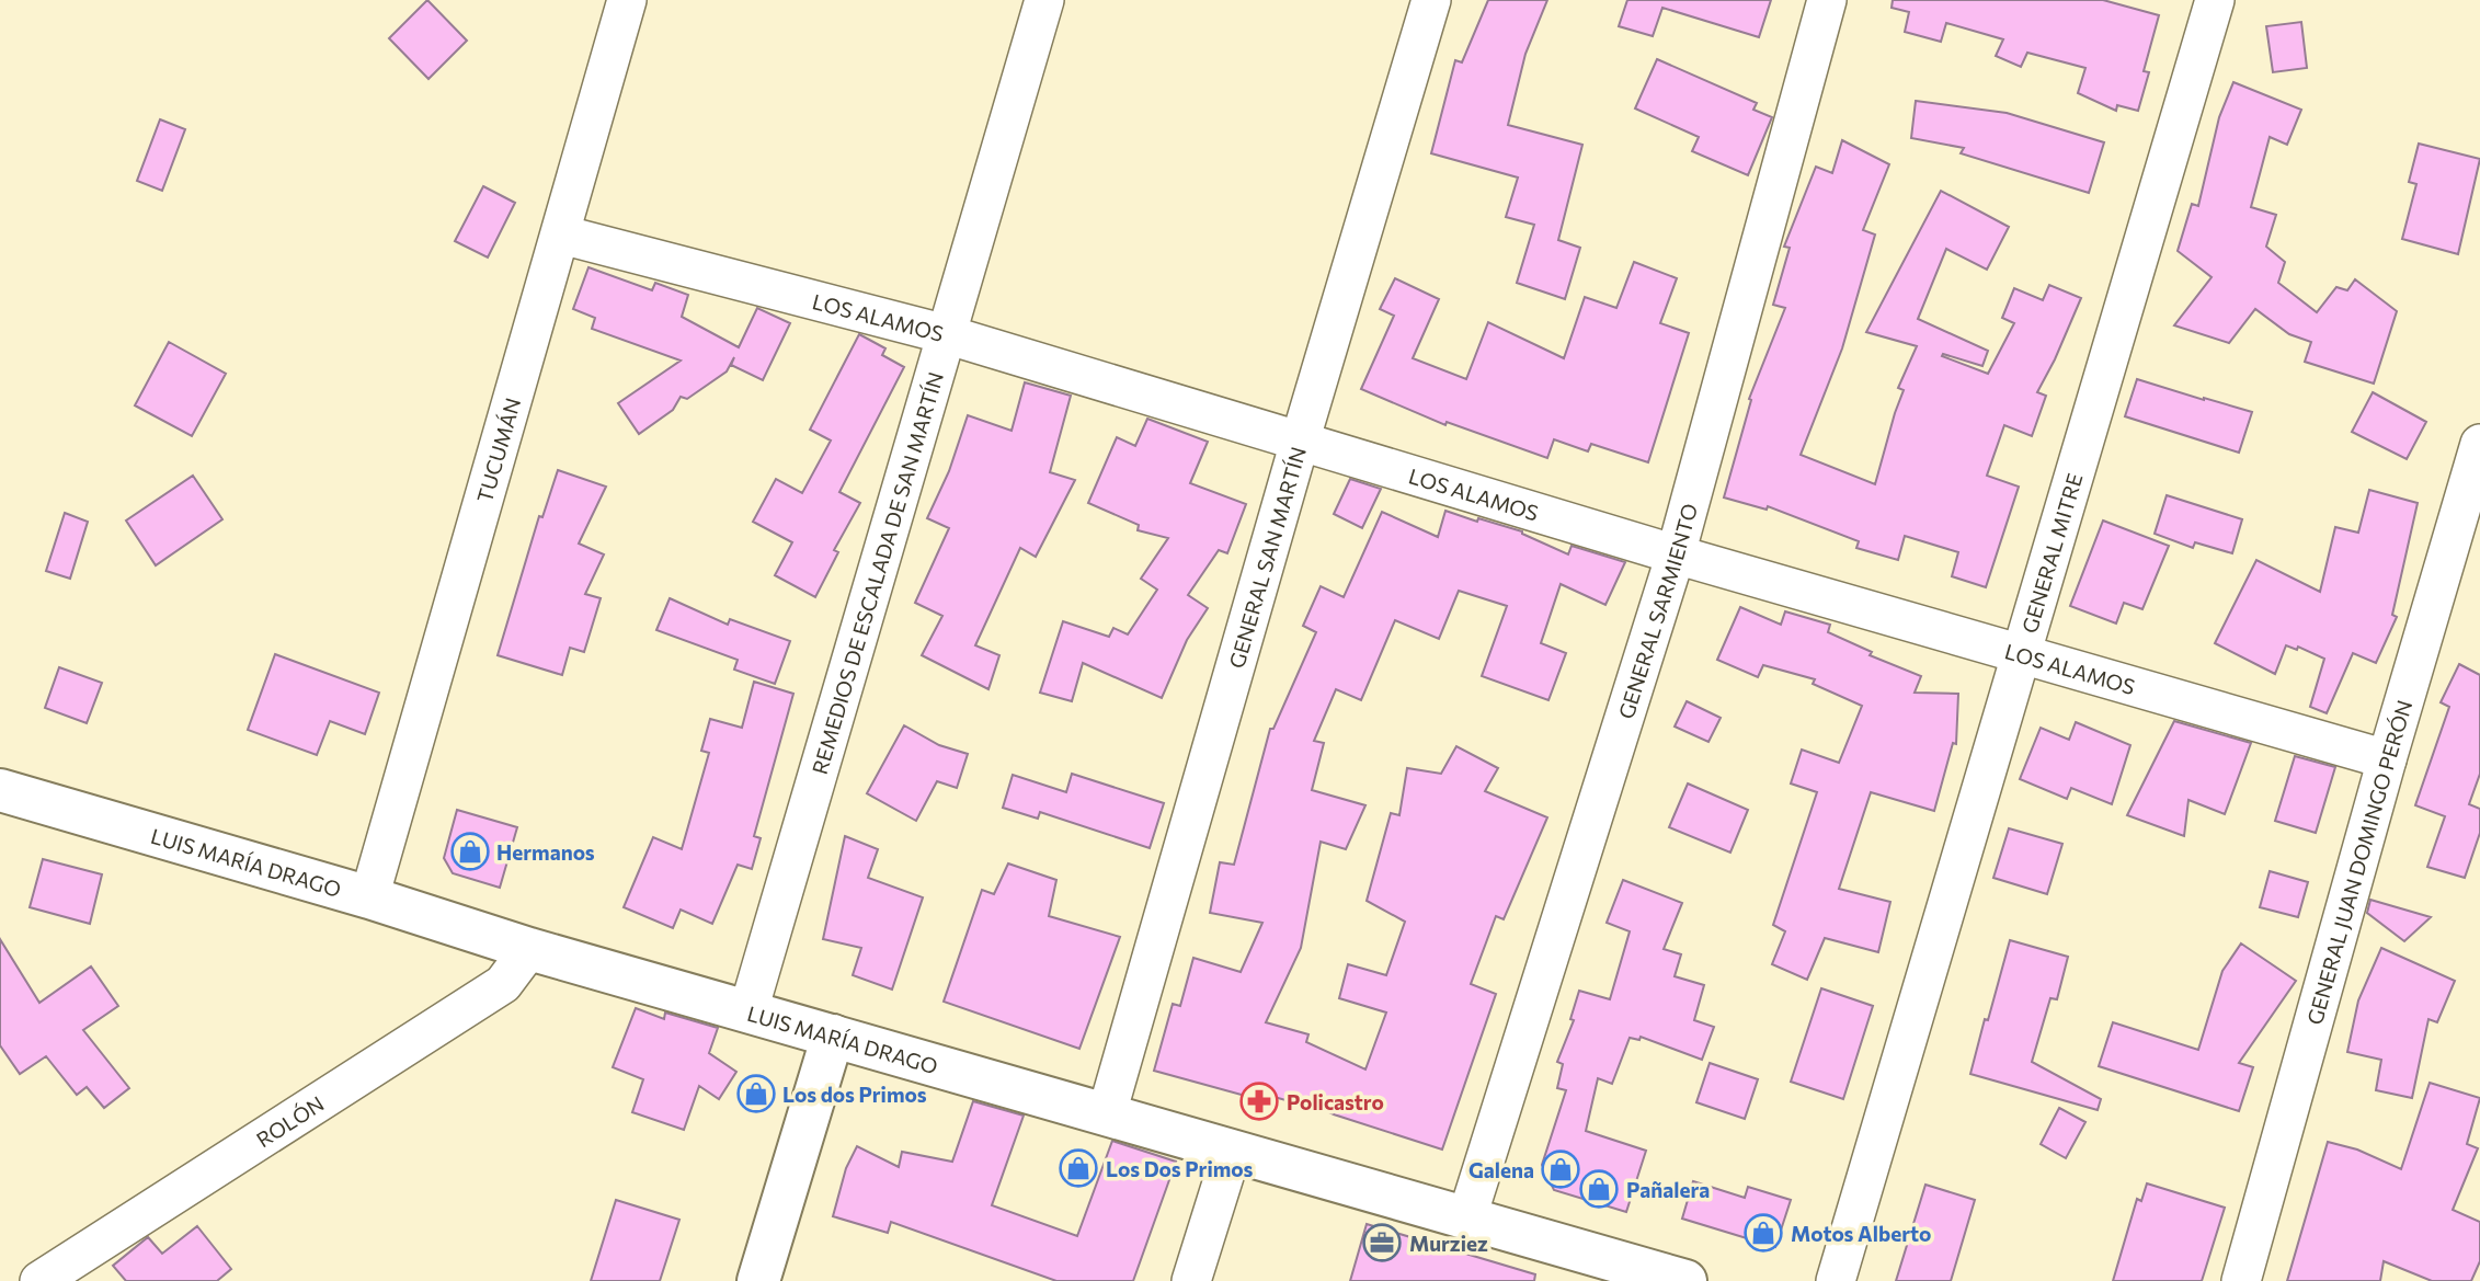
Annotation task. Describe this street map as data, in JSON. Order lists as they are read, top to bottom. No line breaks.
{"streets":{"main road":["LUIS MARÍA DRAGO"],"street":["LOS ALAMOS","TUCUMÁN","GENERAL MITRE","GENERAL SAN MARTÍN","REMEDIOS DE ESCALADA DE SAN MARTÍN","GENERAL SARMIENTO","GENERAL JUAN DOMINGO PERÓN","ROLÓN"]},"crossings":[["LOS ALAMOS","TUCUMÁN"],["LOS ALAMOS","GENERAL MITRE"],["LOS ALAMOS","GENERAL SAN MARTÍN"],["LOS ALAMOS","REMEDIOS DE ESCALADA DE SAN MARTÍN"],["LOS ALAMOS","GENERAL SARMIENTO"],["LOS ALAMOS","GENERAL JUAN DOMINGO PERÓN"],["TUCUMÁN","LUIS MARÍA DRAGO"],["GENERAL SAN MARTÍN","LUIS MARÍA DRAGO"],["REMEDIOS DE ESCALADA DE SAN MARTÍN","LUIS MARÍA DRAGO"],["GENERAL SARMIENTO","LUIS MARÍA DRAGO"],["LUIS MARÍA DRAGO","ROLÓN"]],"places":{"shop":["Hermanos","Los dos Primos","Los Dos Primos","Galena","Pañalera","Motos Alberto"],"pharmacy":["Policastro"],"office":["Murziez"]}}
